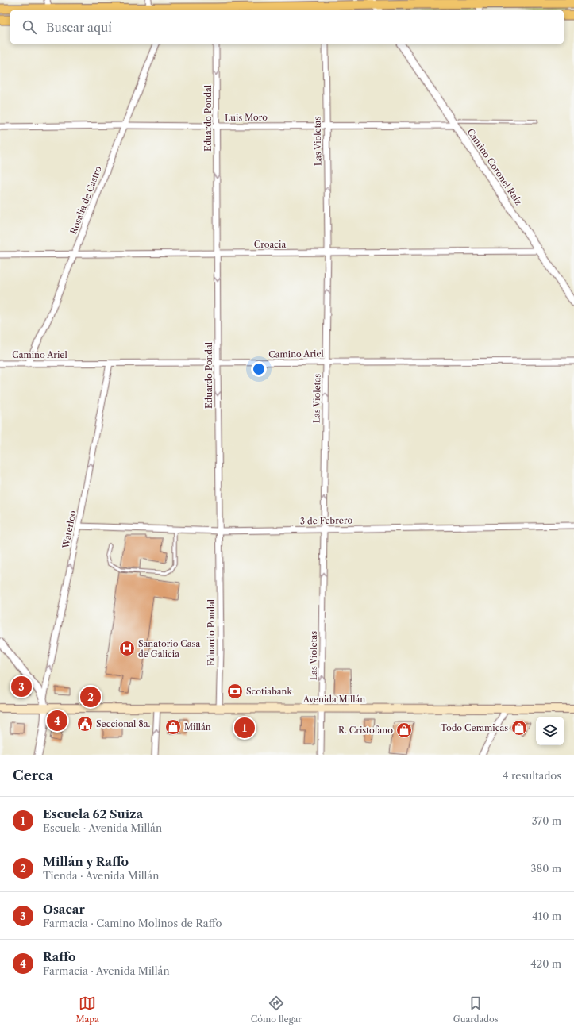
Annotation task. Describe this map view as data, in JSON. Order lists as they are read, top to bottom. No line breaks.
{"streets":{"main road":["Avenida Millán"],"street":["Luis Moro","Eduardo Pondal","Las Violetas","Camino Coronel Raíz","Rosalía de Castro","Croacia","Camino Ariel","3 de Febrero","Waterloo"]},"crossings":[["Luis Moro","Eduardo Pondal"],["Luis Moro","Las Violetas"],["Luis Moro","Camino Coronel Raíz"],["Luis Moro","Rosalía de Castro"],["Eduardo Pondal","Croacia"],["Eduardo Pondal","Camino Ariel"],["Eduardo Pondal","3 de Febrero"],["Eduardo Pondal","Avenida Millán"],["Las Violetas","Croacia"],["Las Violetas","Camino Ariel"],["Las Violetas","3 de Febrero"],["Las Violetas","Avenida Millán"],["Camino Coronel Raíz","Croacia"],["Rosalía de Castro","Croacia"],["Rosalía de Castro","Camino Ariel"],["Camino Ariel","Waterloo"],["3 de Febrero","Waterloo"]],"one_way":["Eduardo Pondal","Las Violetas","Waterloo"],"places":{"hospital":["Sanatorio Casa de Galicia"],"bank":["Scotiabank"],"public building":["Seccional 8a."],"shop":["Millán","Todo Ceramicas","R. Cristofano"]},"page":{"search":"Buscar aquí","pins":["3","2","4","1"],"heading":["Cerca","4 resultados"],"list":[{"mark":"1","name":"Escuela 62 Suiza","note":"Escuela · Avenida Millán","value":"370 m"},{"mark":"2","name":"Millán y Raffo","note":"Tienda · Avenida Millán","value":"380 m"},{"mark":"3","name":"Osacar","note":"Farmacia · Camino Molinos de Raffo","value":"410 m"},{"mark":"4","name":"Raffo","note":"Farmacia · Avenida Millán","value":"420 m"}],"nav":["Mapa","Cómo llegar","Guardados"]}}
